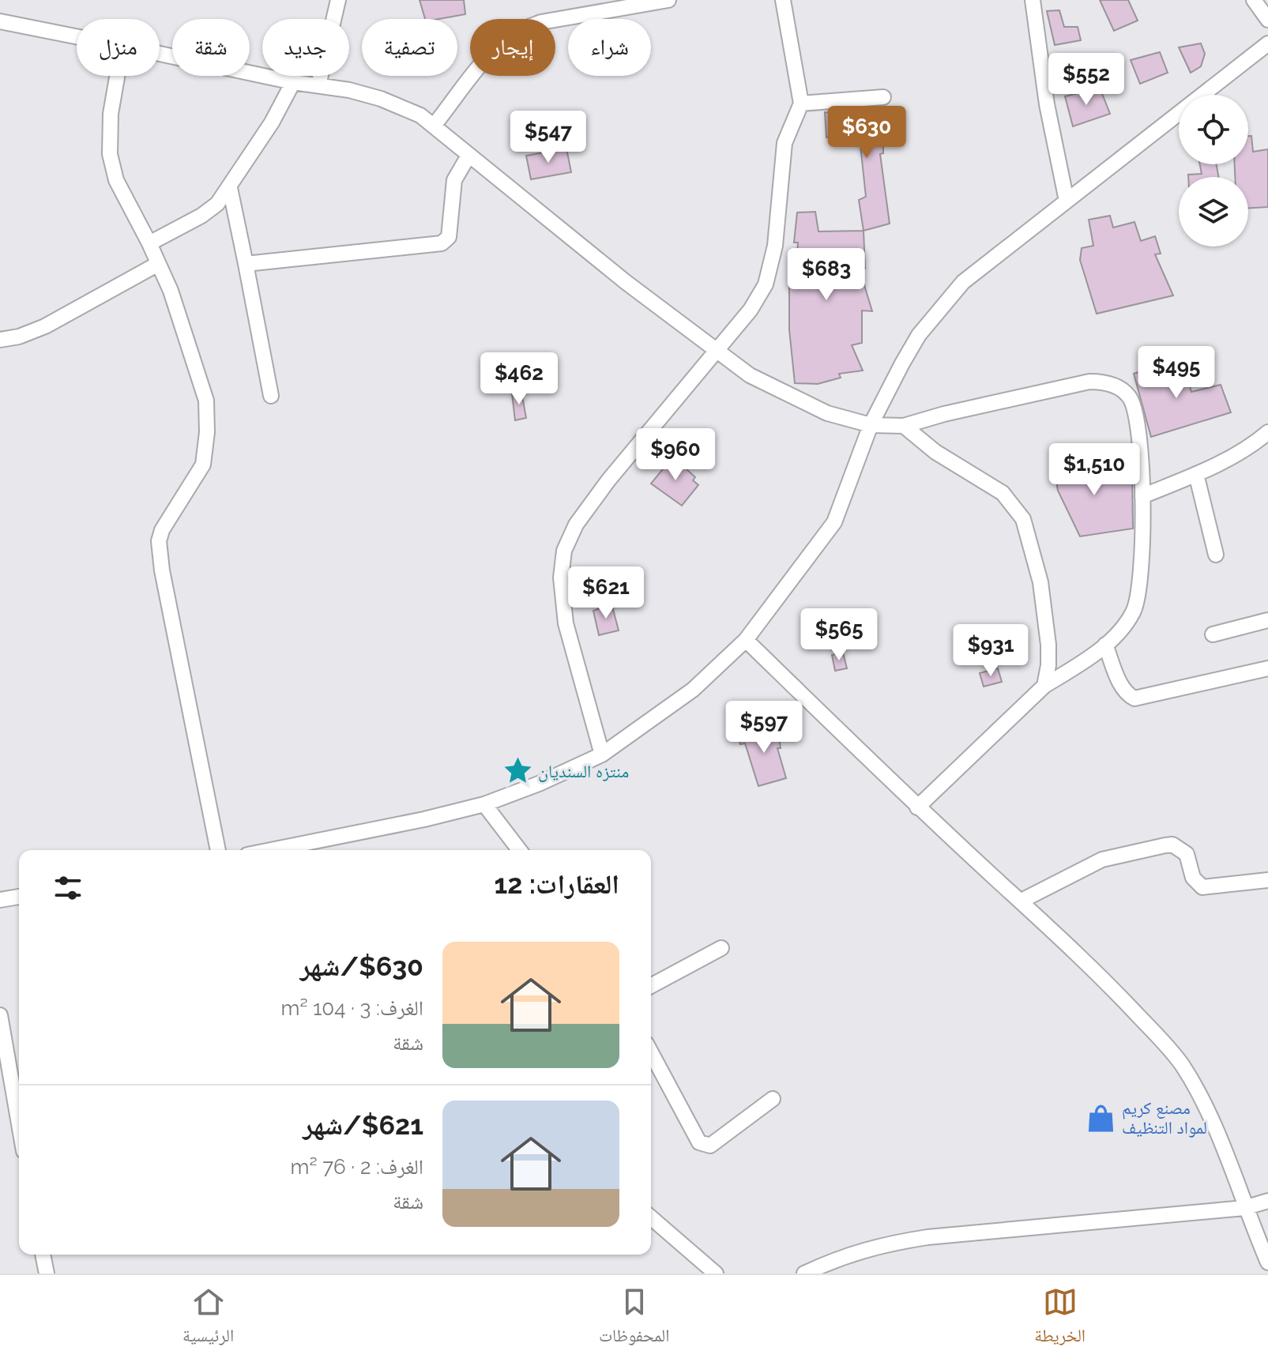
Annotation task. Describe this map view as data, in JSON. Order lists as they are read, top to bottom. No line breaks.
{"places":{"place":["منتزه السنديان"],"shop":["مصنع كريم لمواد التنظيف"]},"page":{"chip":["شراء","إيجار","تصفية","جديد","شقة","منزل"],"price":["$552","$630","$547","$683","$495","$462","$960","$1,510","$621","$565","$931","$597"],"heading":"العقارات: 12","list":[{"name":"$630/شهر","note":"الغرف: 3 · 104 m² · شقة"},{"name":"$621/شهر","note":"الغرف: 2 · 76 m² · شقة"}],"tabs":["الخريطة","المحفوظات","الرئيسية"]}}
